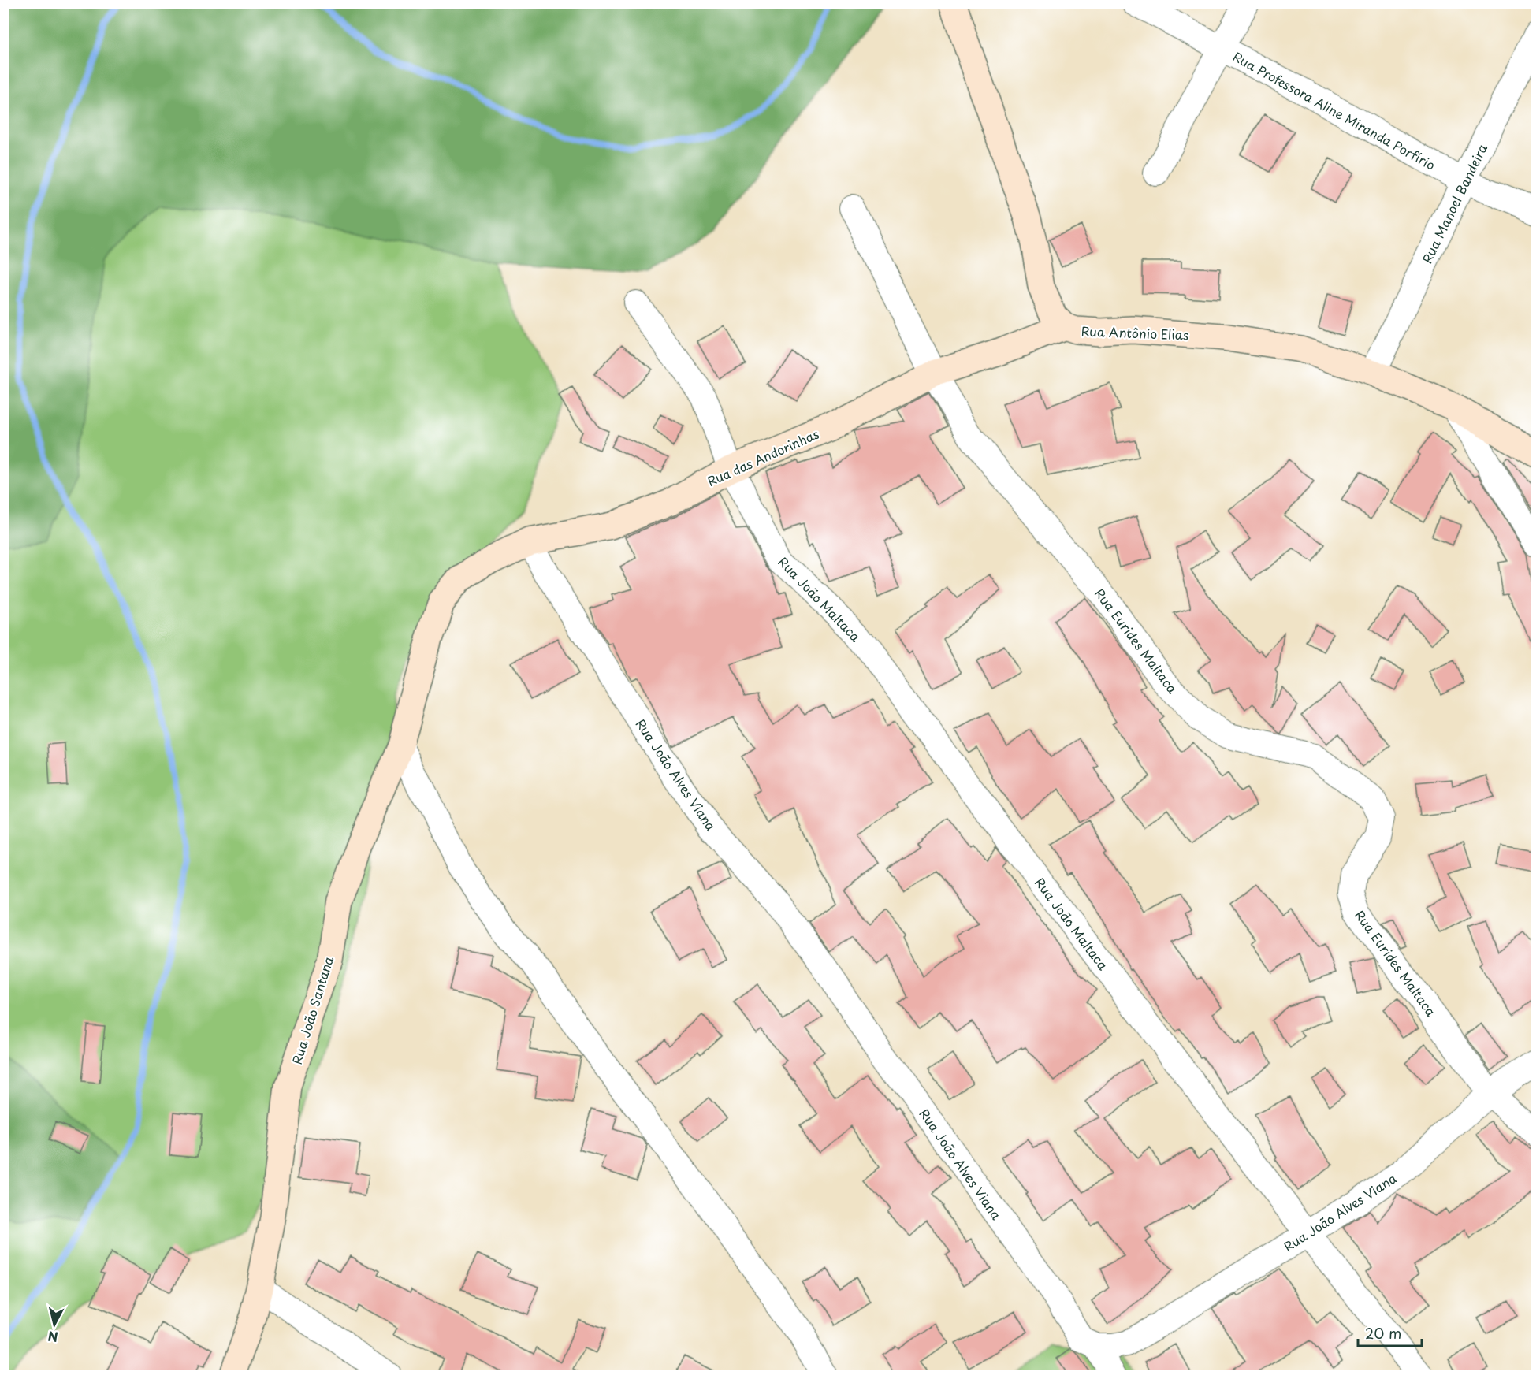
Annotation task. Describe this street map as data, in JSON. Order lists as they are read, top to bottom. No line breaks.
{"streets":{"street":["Rua Professora Aline Miranda Porfírio","Rua Manoel Bandeira","Rua Antônio Elias","Rua das Andorinhas","Rua João Maltaca","Rua Eurides Maltaca","Rua João Alves Viana","Rua João Santana"]},"crossings":[["Rua Professora Aline Miranda Porfírio","Rua Manoel Bandeira"],["Rua Manoel Bandeira","Rua Antônio Elias"],["Rua Antônio Elias","Rua das Andorinhas"],["Rua das Andorinhas","Rua João Maltaca"],["Rua das Andorinhas","Rua Eurides Maltaca"],["Rua das Andorinhas","Rua João Alves Viana"],["Rua das Andorinhas","Rua João Santana"],["Rua João Maltaca","Rua João Alves Viana"],["Rua Eurides Maltaca","Rua João Alves Viana"]],"scale_bar":"20 m","north":"bottom"}
